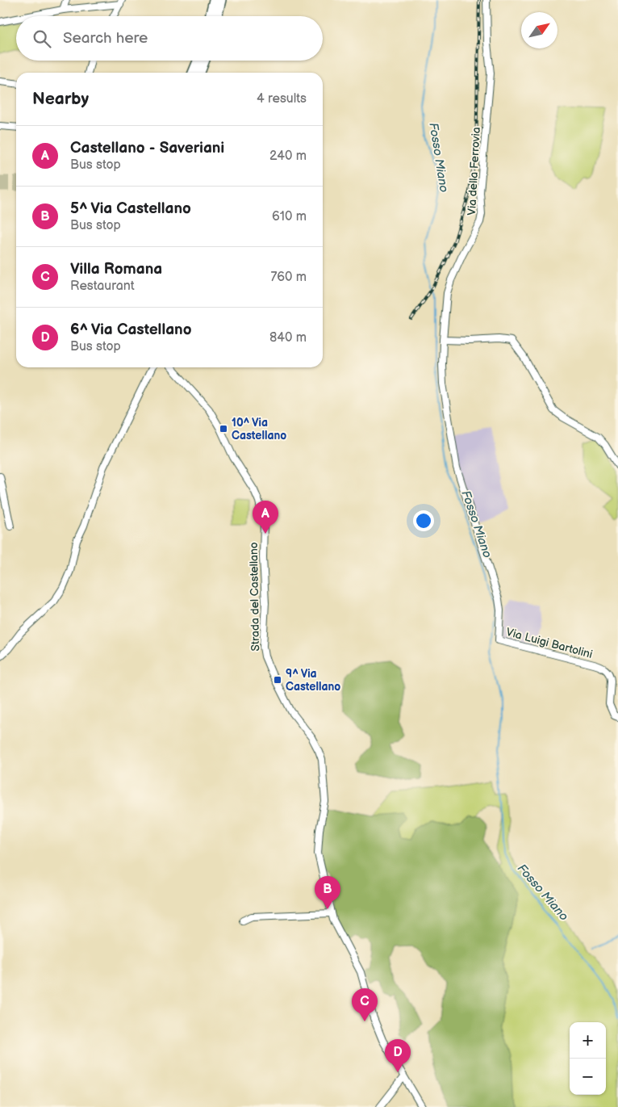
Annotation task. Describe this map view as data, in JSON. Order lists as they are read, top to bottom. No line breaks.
{"streets":{"street":["Via della Ferrovia","Strada del Castellano","Via Luigi Bartolini"]},"crossings":[["Via della Ferrovia","Via Luigi Bartolini"]],"water":["Fosso Miano"],"places":{"transit":["10^ Via Castellano","9^ Via Castellano"]},"north":"top right","page":{"search":"Search here","heading":["Nearby","4 results"],"list":[{"mark":"A","name":"Castellano - Saveriani","note":"Bus stop","value":"240 m"},{"mark":"B","name":"5^ Via Castellano","note":"Bus stop","value":"610 m"},{"mark":"C","name":"Villa Romana","note":"Restaurant","value":"760 m"},{"mark":"D","name":"6^ Via Castellano","note":"Bus stop","value":"840 m"}],"pins":["A","B","C","D"],"map_buttons":["+","−"]}}
